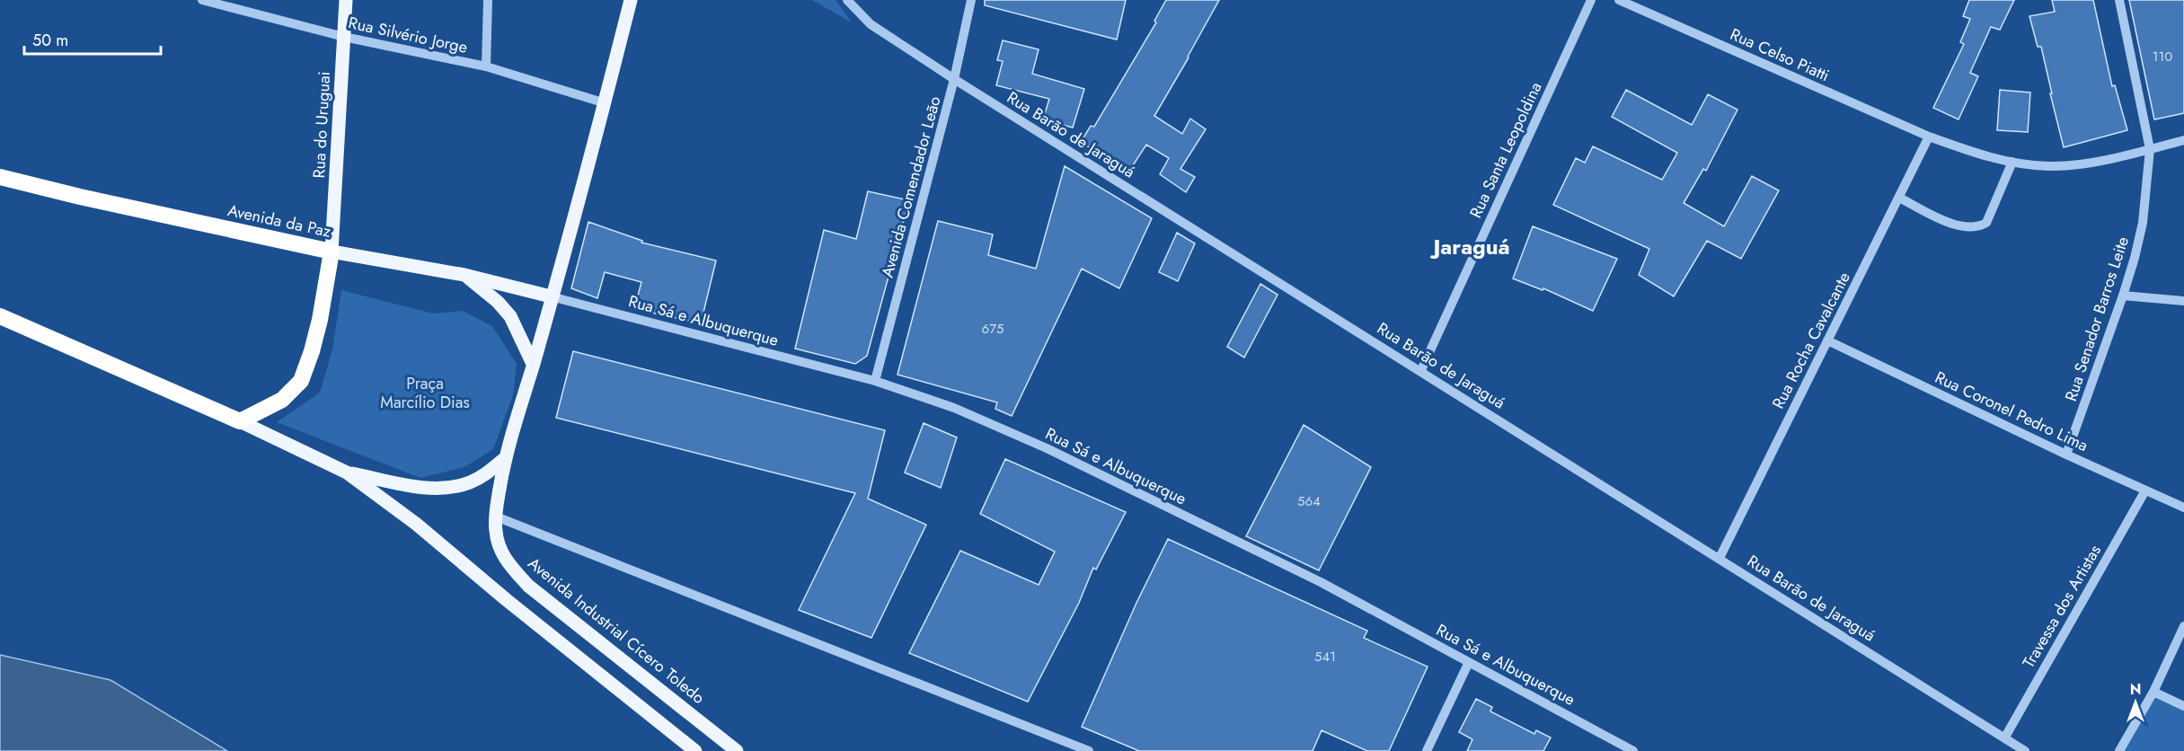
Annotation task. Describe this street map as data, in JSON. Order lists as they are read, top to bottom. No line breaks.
{"streets":{"highway":["Avenida da Paz"],"main road":["Rua do Uruguai","Avenida Industrial Cícero Toledo"],"street":["Rua Silvério Jorge","Rua Celso Piatti","Rua Barão de Jaraguá","Rua Santa Leopoldina","Avenida Comendador Leão","Rua Senador Barros Leite","Rua Sá e Albuquerque","Rua Rocha Cavalcante","Rua Coronel Pedro Lima","Travessa dos Artistas"]},"crossings":[["Rua Silvério Jorge","Rua do Uruguai"],["Rua Silvério Jorge","Avenida Industrial Cícero Toledo"],["Rua Celso Piatti","Rua Senador Barros Leite"],["Rua Celso Piatti","Rua Rocha Cavalcante"],["Rua do Uruguai","Avenida da Paz"],["Rua Barão de Jaraguá","Rua Santa Leopoldina"],["Rua Barão de Jaraguá","Avenida Comendador Leão"],["Rua Barão de Jaraguá","Rua Rocha Cavalcante"],["Rua Barão de Jaraguá","Travessa dos Artistas"],["Avenida Comendador Leão","Rua Sá e Albuquerque"],["Avenida da Paz","Rua Sá e Albuquerque"],["Avenida da Paz","Avenida Industrial Cícero Toledo"],["Rua Senador Barros Leite","Rua Coronel Pedro Lima"],["Rua Sá e Albuquerque","Avenida Industrial Cícero Toledo"],["Rua Rocha Cavalcante","Rua Coronel Pedro Lima"],["Rua Coronel Pedro Lima","Travessa dos Artistas"]],"districts":["Jaraguá"],"parks":["Praça Marcílio Dias"],"house_numbers":["110","675","564","541"],"scale_bar":"50 m","north":"top"}
